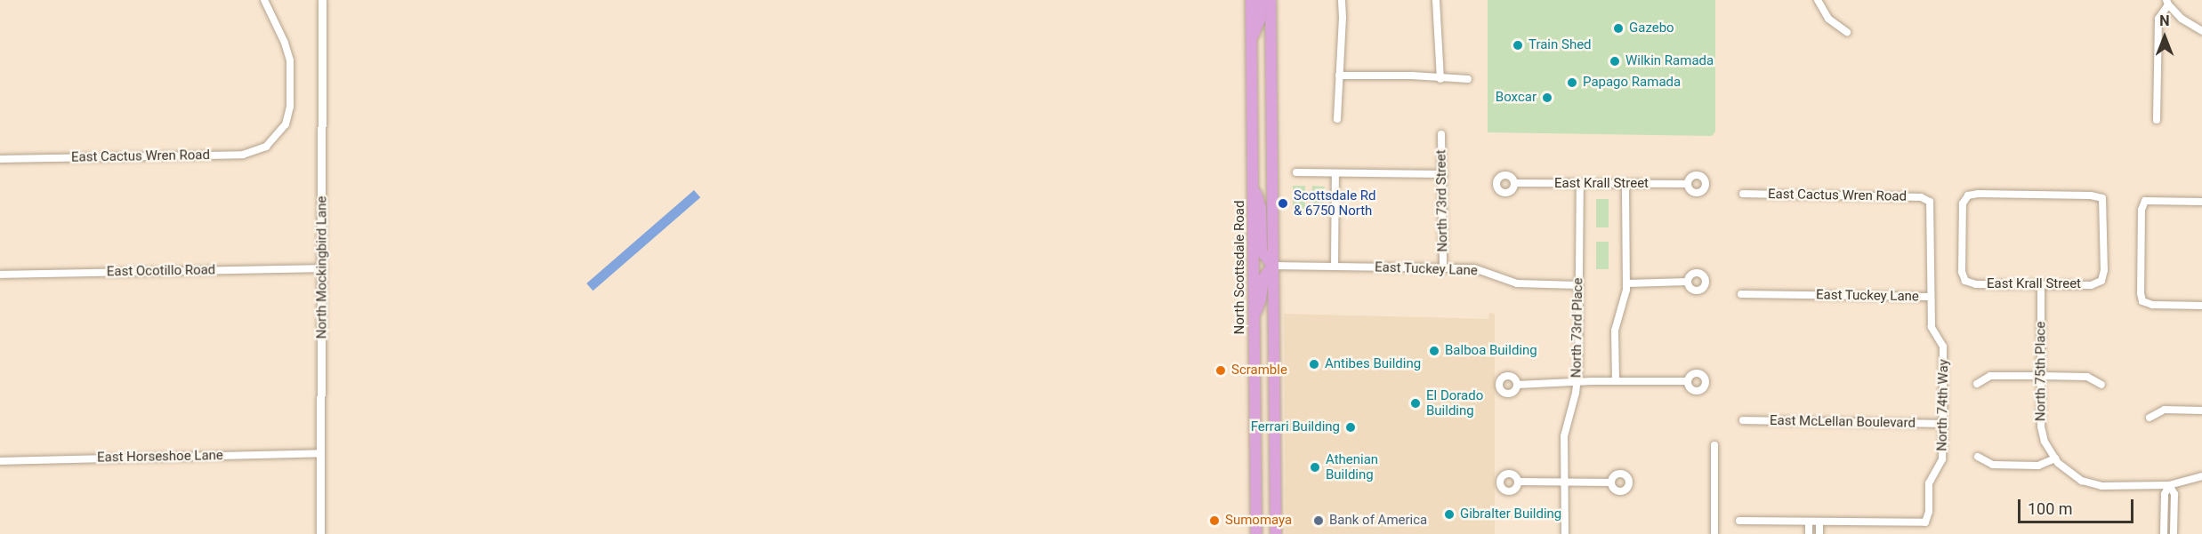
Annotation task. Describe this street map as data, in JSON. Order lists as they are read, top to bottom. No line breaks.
{"streets":{"main road":["North Scottsdale Road"],"street":["East Cactus Wren Road","East Krall Street","North 73rd Street","North Mockingbird Lane","East Tuckey Lane","East Ocotillo Road","North 73rd Place","North 75th Place","North 74th Way","East McLellan Boulevard","East Horseshoe Lane"]},"crossings":[["East Cactus Wren Road","North 74th Way"],["East Krall Street","North 73rd Place"],["East Krall Street","North 75th Place"],["North 73rd Street","East Tuckey Lane"],["North Mockingbird Lane","East Ocotillo Road"],["North Mockingbird Lane","East Horseshoe Lane"],["East Tuckey Lane","North 73rd Place"],["East Tuckey Lane","North 74th Way"],["North 74th Way","East McLellan Boulevard"]],"places":["Gazebo","Train Shed","Wilkin Ramada","Papago Ramada","Boxcar","Scottsdale Rd & 6750 North","Balboa Building","Antibes Building","Scramble","El Dorado Building","Ferrari Building","Athenian Building","Gibralter Building","Sumomaya","Bank of America"],"scale_bar":"100 m","north":"top"}
